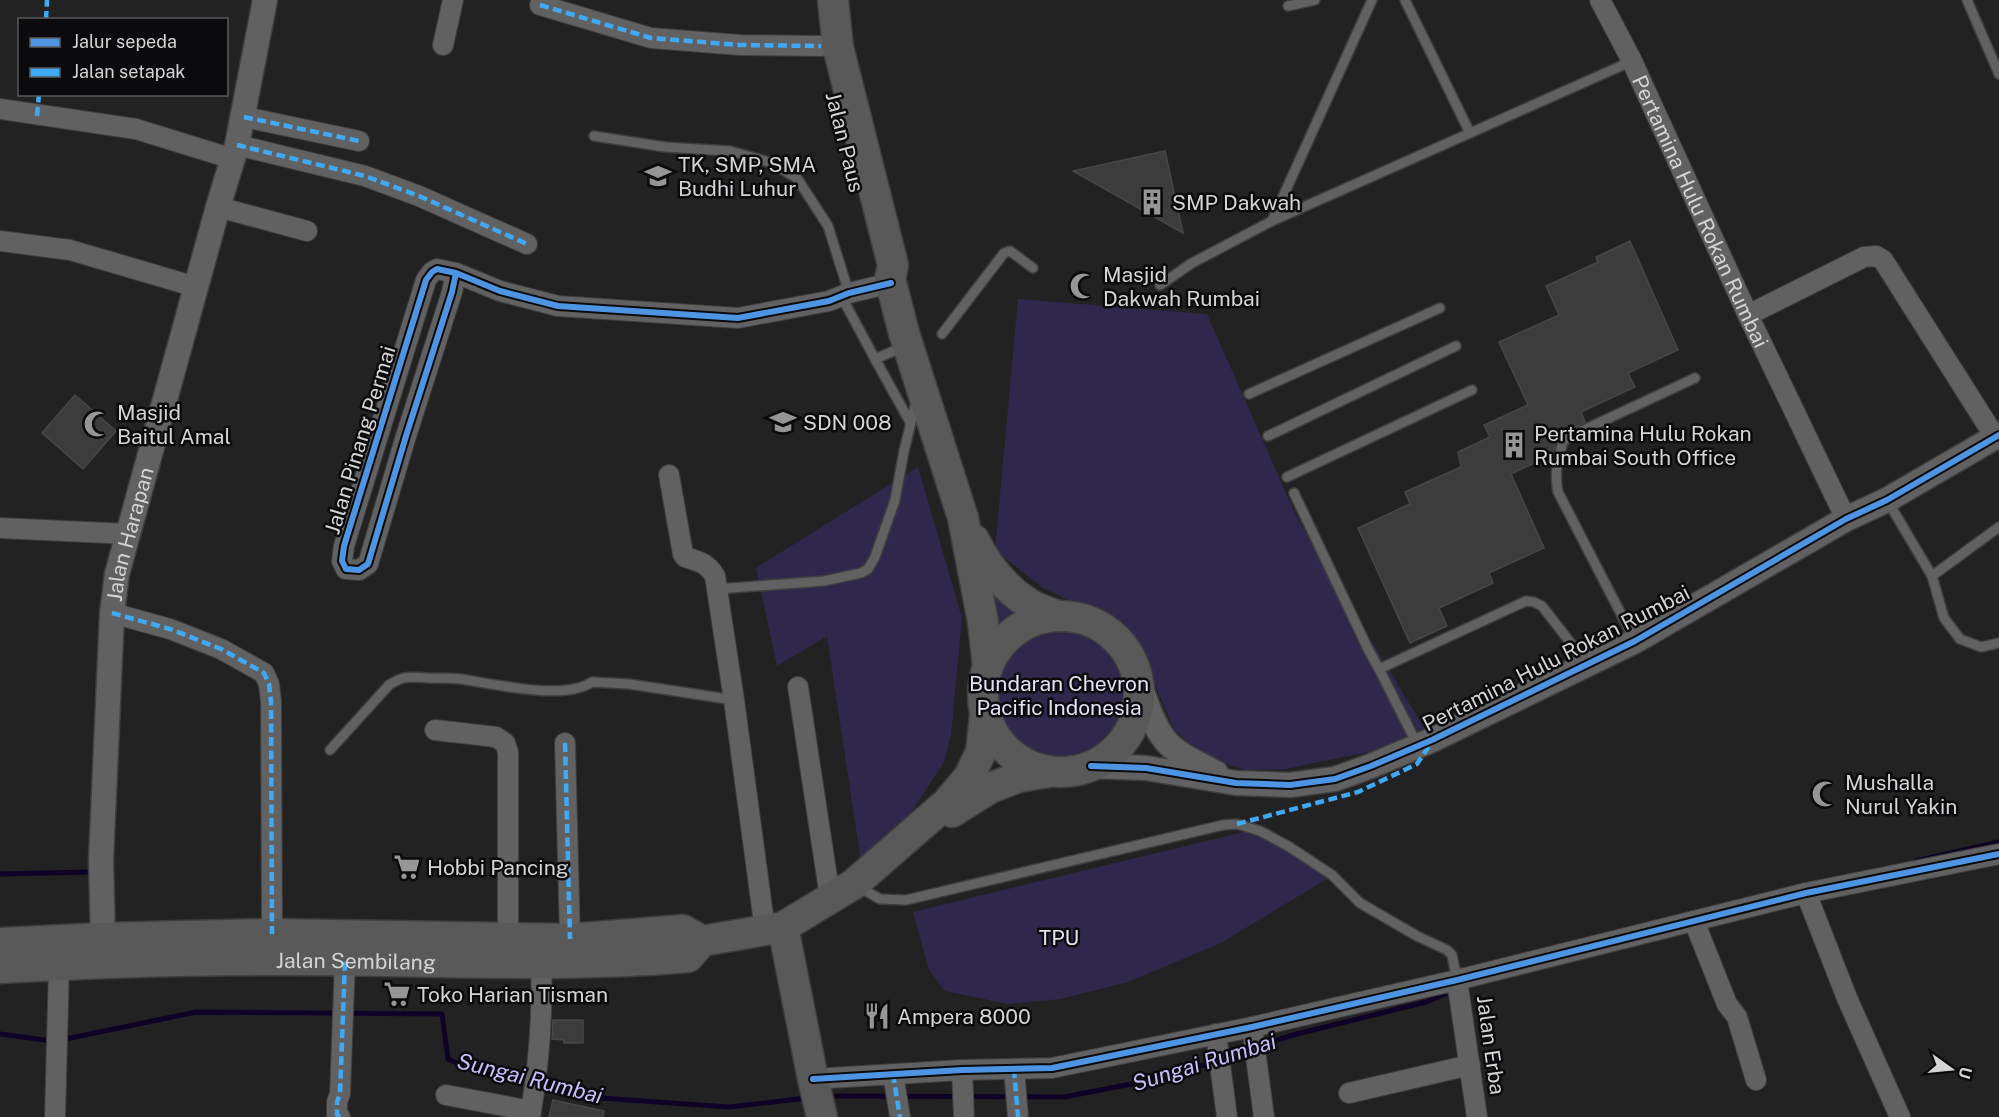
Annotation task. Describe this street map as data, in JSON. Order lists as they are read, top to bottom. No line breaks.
{"streets":{"main road":["Jalan Paus","Jalan Sembilang"],"street":["Pertamina Hulu Rokan Rumbai","Jalan Pinang Permai","Jalan Harapan","Jalan Erba"]},"crossings":[["Jalan Paus","Pertamina Hulu Rokan Rumbai"],["Jalan Paus","Jalan Pinang Permai"],["Jalan Paus","Jalan Sembilang"],["Pertamina Hulu Rokan Rumbai","Jalan Sembilang"],["Jalan Harapan","Jalan Sembilang"]],"water":["Sungai Rumbai"],"parks":["Bundaran Chevron Pacific Indonesia","TPU"],"places":{"school or university":["TK, SMP, SMA Budhi Luhur","SDN 008"],"building":["SMP Dakwah","Pertamina Hulu Rokan Rumbai South Office"],"mosque":["Masjid Dakwah Rumbai","Masjid Baitul Amal","Mushalla Nurul Yakin"],"supermarket":["Hobbi Pancing","Toko Harian Tisman"],"restaurant":["Ampera 8000"]},"legend":["Jalur sepeda","Jalan setapak"],"north":"right"}
